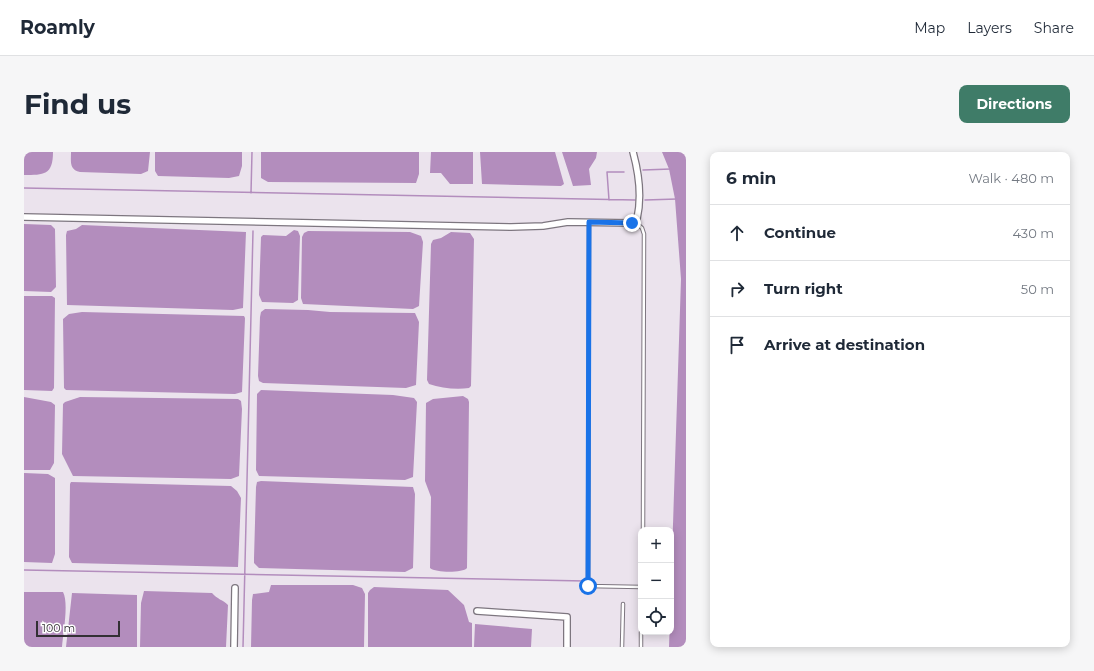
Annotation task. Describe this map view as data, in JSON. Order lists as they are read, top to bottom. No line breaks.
{"scale_bar":"100 m","page":{"header":"Roamly","nav":["Map","Layers","Share"],"buttons":"Directions","title":"Find us","heading":["6 min","Walk · 480 m"],"list":[["Continue","430 m"],["Turn right","50 m"],"Arrive at destination"],"map_buttons":["+","−"],"scale":"100 m"}}
